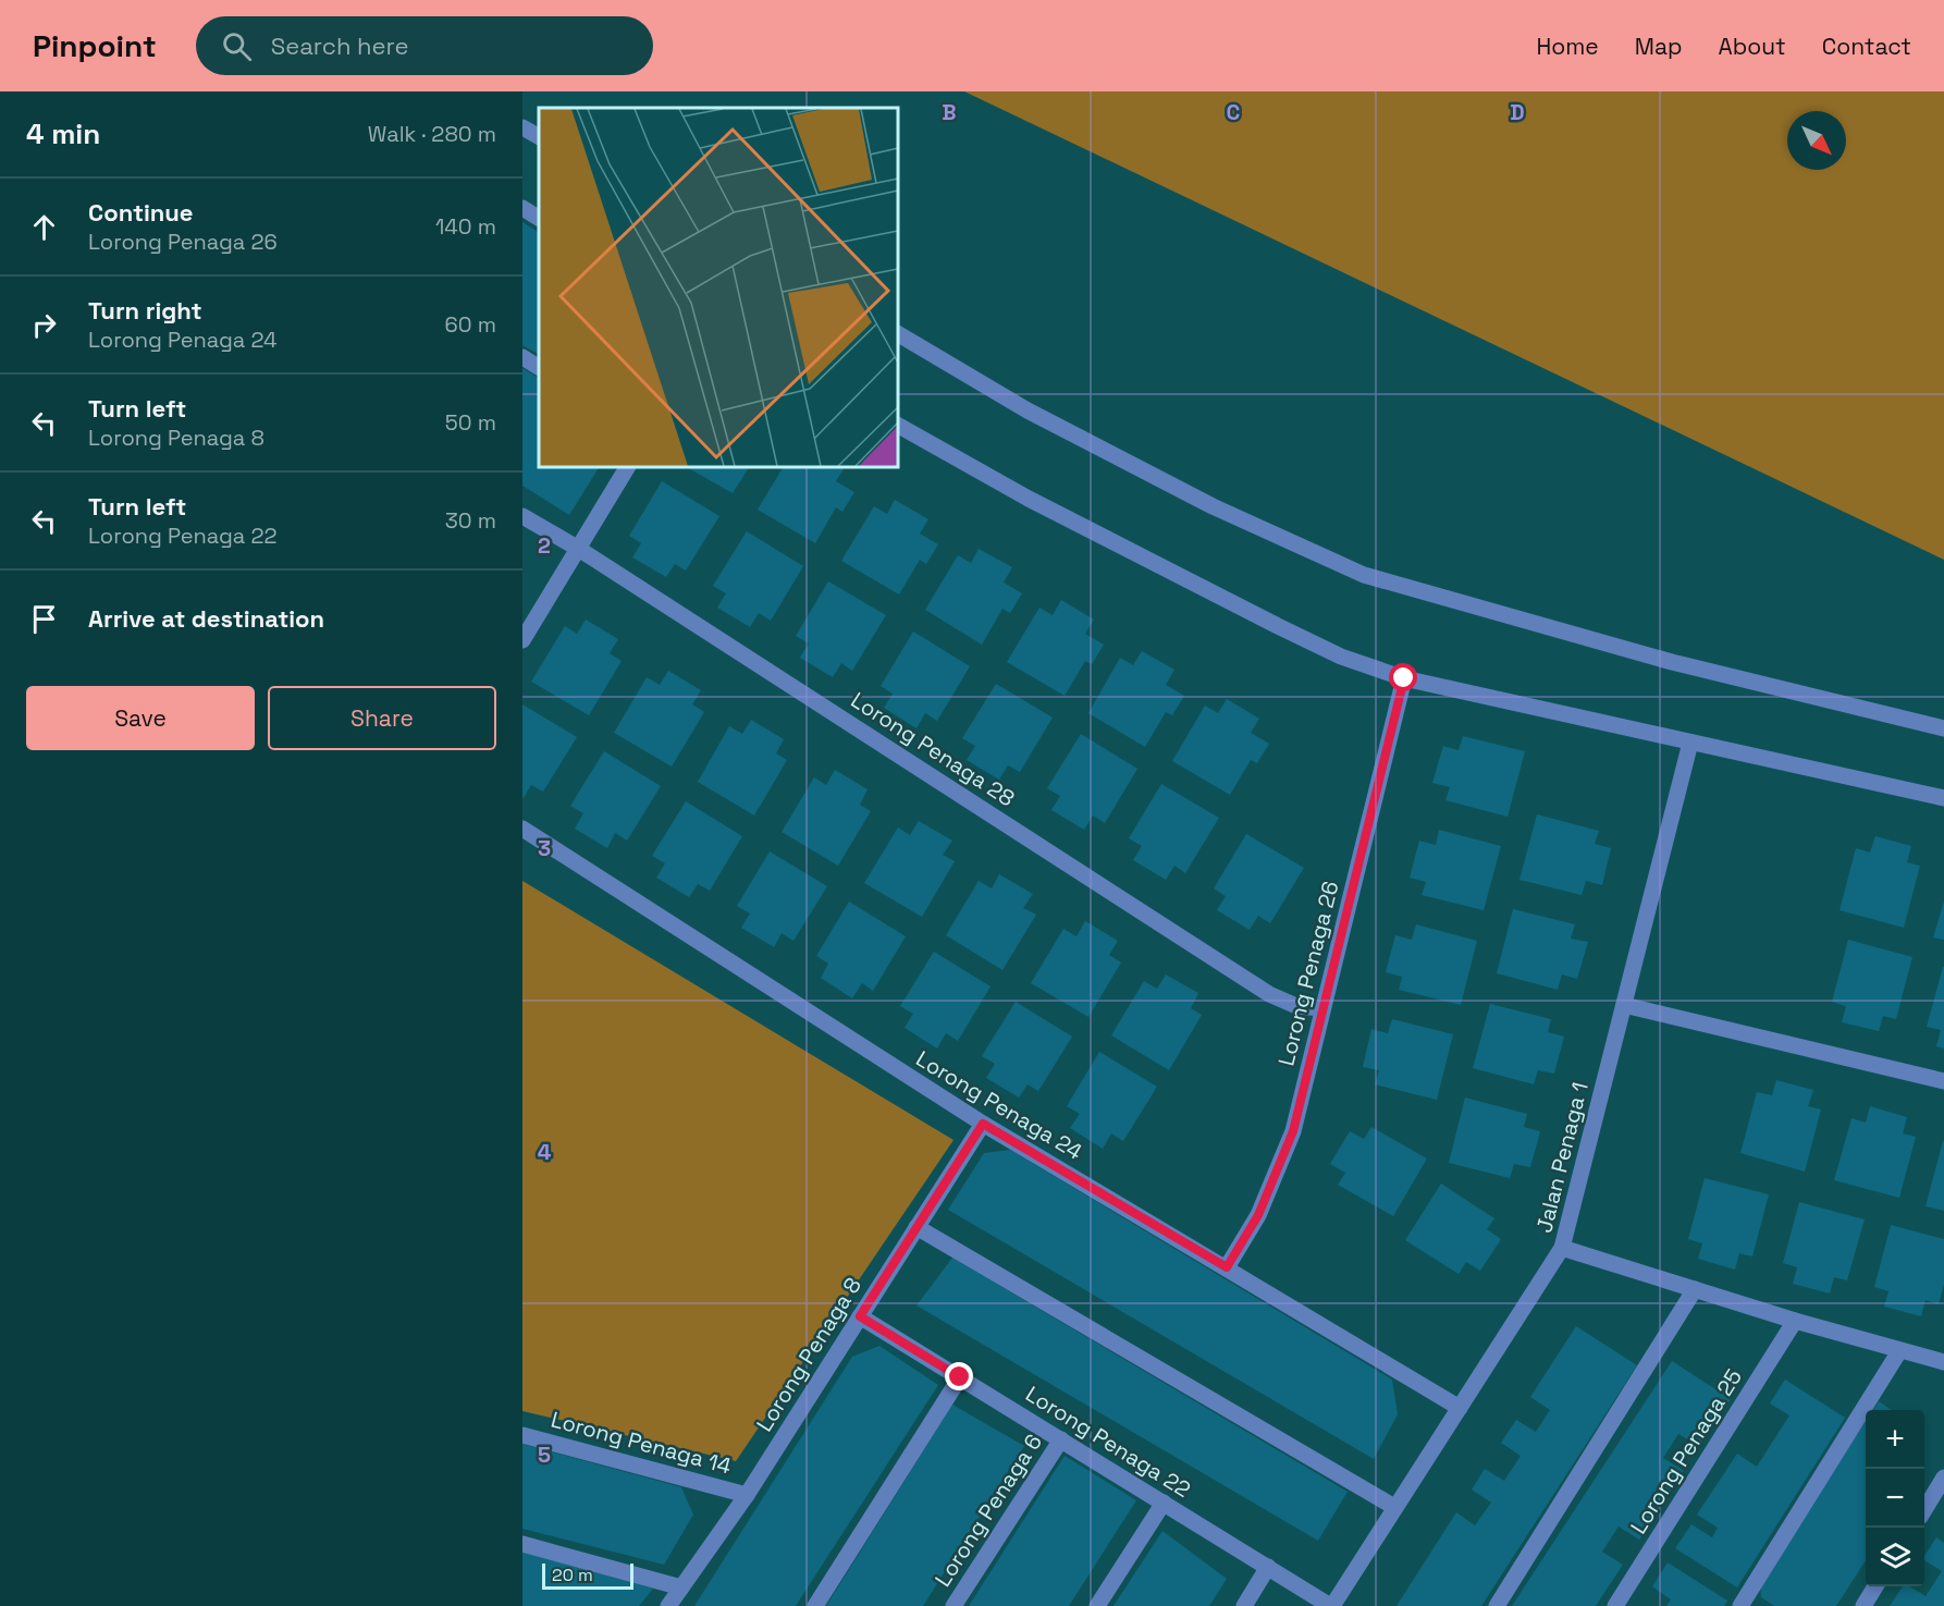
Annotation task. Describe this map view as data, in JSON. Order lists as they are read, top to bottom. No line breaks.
{"streets":{"street":["Lorong Penaga 28","Lorong Penaga 26","Lorong Penaga 24","Jalan Penaga 1","Lorong Penaga 8","Lorong Penaga 22","Lorong Penaga 14","Lorong Penaga 25","Lorong Penaga 6"]},"crossings":[["Lorong Penaga 28","Lorong Penaga 26"],["Lorong Penaga 26","Lorong Penaga 24"],["Lorong Penaga 24","Jalan Penaga 1"],["Lorong Penaga 24","Lorong Penaga 8"],["Jalan Penaga 1","Lorong Penaga 22"],["Lorong Penaga 8","Lorong Penaga 22"],["Lorong Penaga 8","Lorong Penaga 14"],["Lorong Penaga 22","Lorong Penaga 6"]],"scale_bar":"20 m","north":"bottom right","page":{"header":"Pinpoint","search":"Search here","nav":["Home","Map","About","Contact"],"heading":["4 min","Walk · 280 m"],"list":[["Continue","Lorong Penaga 26","140 m"],["Turn right","Lorong Penaga 24","60 m"],["Turn left","Lorong Penaga 8","50 m"],["Turn left","Lorong Penaga 22","30 m"],"Arrive at destination"],"buttons":["Save","Share"],"map_buttons":["+","−"],"scale":"20 m"},"grid":{"columns":["B","C","D"],"rows":["2","3","4","5"]}}
